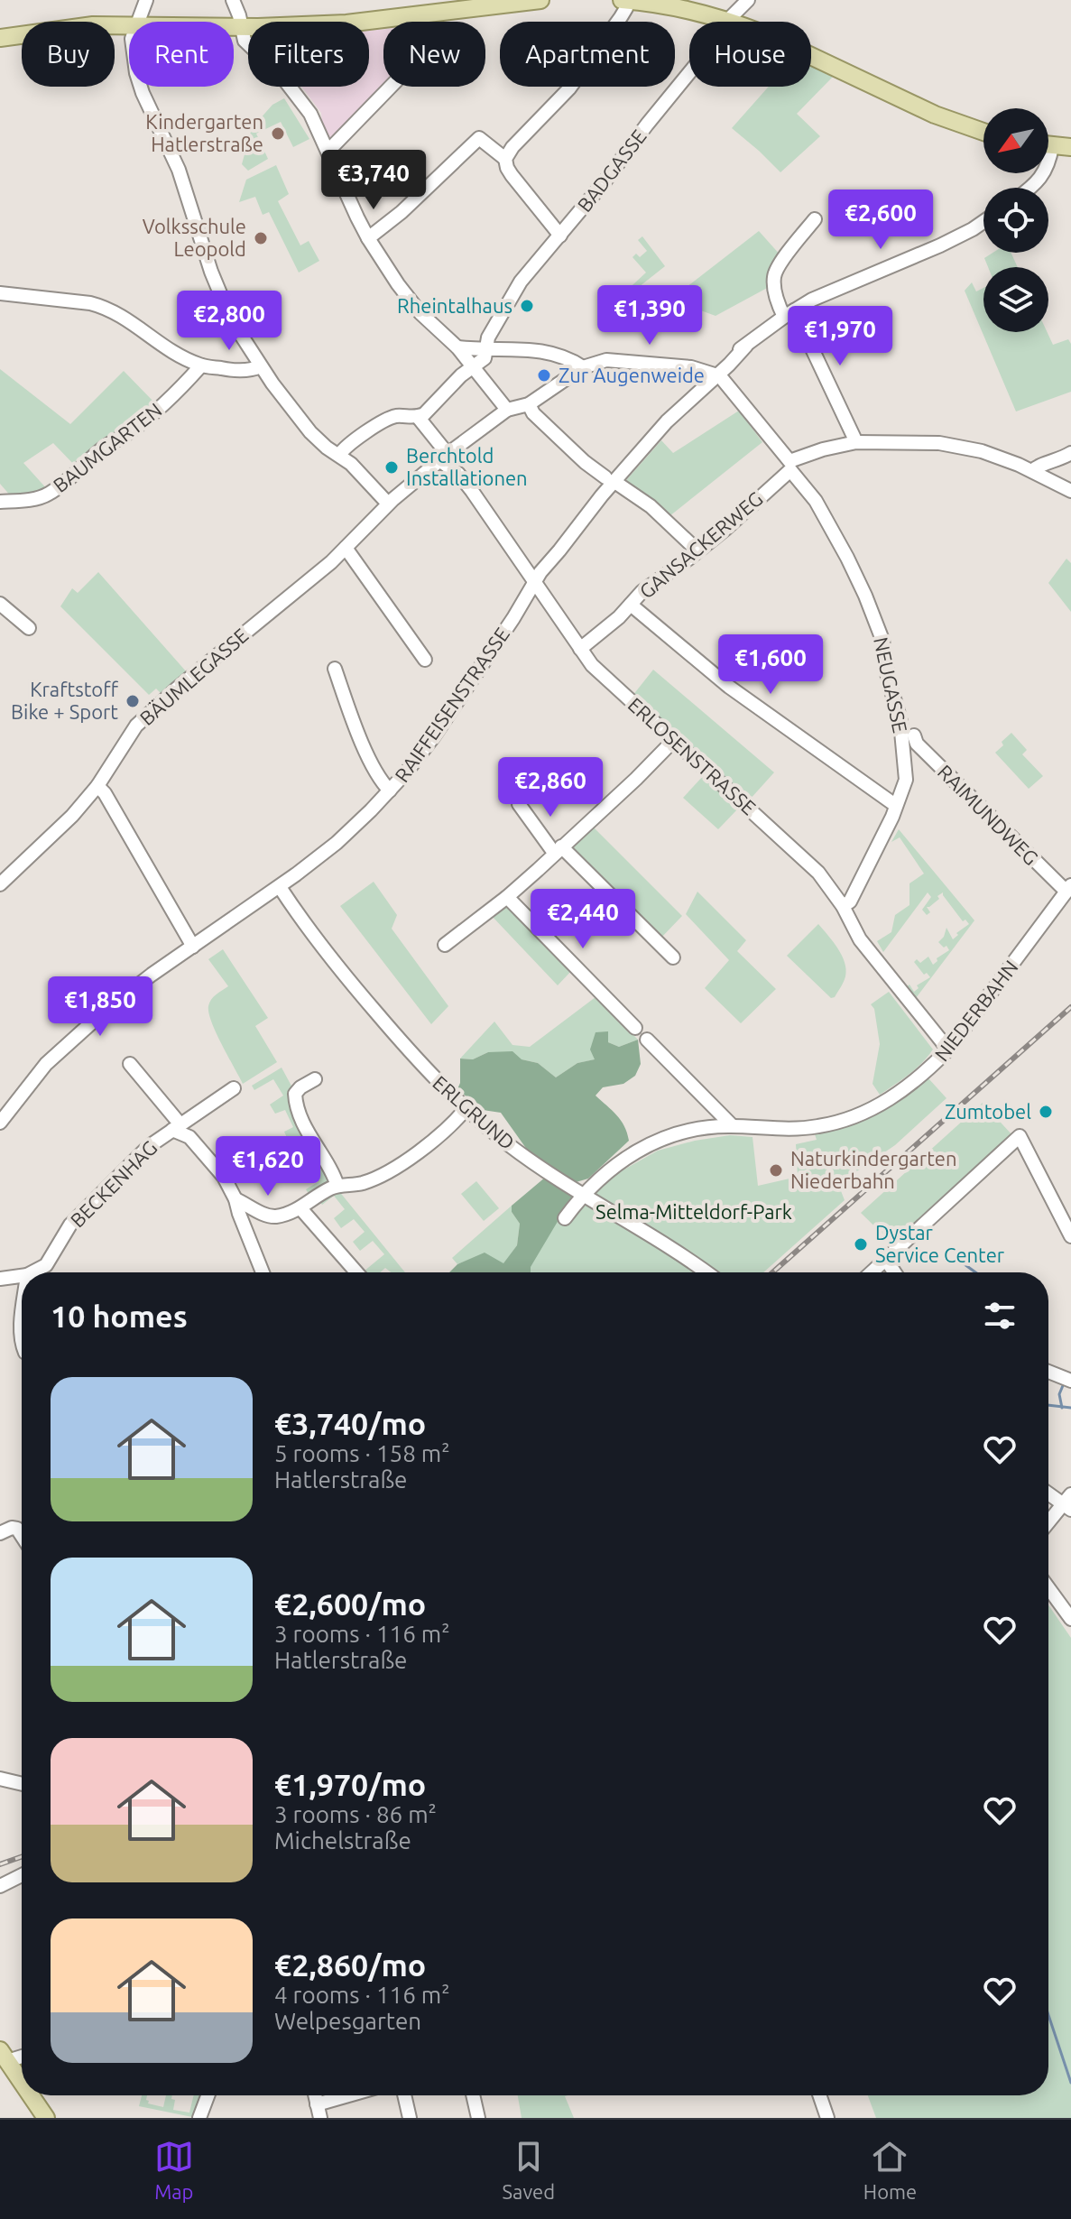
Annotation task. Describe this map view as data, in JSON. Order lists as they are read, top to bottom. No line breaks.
{"streets":{"street":["BADGASSE","BAUMGARTEN","GANSACKERWEG","BÄUMLEGASSE","NEUGASSE","RAIFFEISENSTRASSE","ERLOSENSTRASSE","RAIMUNDWEG","NIEDERBAHN","ERLGRUND","BECKENHAG"]},"crossings":[["BADGASSE","ERLOSENSTRASSE"],["GANSACKERWEG","NEUGASSE"],["GANSACKERWEG","ERLOSENSTRASSE"],["BÄUMLEGASSE","ERLOSENSTRASSE"],["NEUGASSE","RAIFFEISENSTRASSE"],["NEUGASSE","ERLOSENSTRASSE"],["RAIFFEISENSTRASSE","ERLOSENSTRASSE"],["RAIFFEISENSTRASSE","ERLGRUND"],["ERLOSENSTRASSE","NIEDERBAHN"],["RAIMUNDWEG","NIEDERBAHN"],["NIEDERBAHN","ERLGRUND"]],"parks":["Selma-Mitteldorf-Park"],"places":["Kindergarten Hatlerstraße","Volksschule Leopold","Rheintalhaus","Zur Augenweide","Berchtold Installationen","Kraftstoff Bike + Sport","Zumtobel","Naturkindergarten Niederbahn","Dystar Service Center"],"north":"bottom left","page":{"chip":["Buy","Rent","Filters","New","Apartment","House"],"price":["€3,740","€2,600","€1,390","€2,800","€1,970","€1,600","€2,860","€2,440","€1,850","€1,620"],"heading":"10 homes","list":[{"name":"€3,740/mo","note":"5 rooms · 158 m² · Hatlerstraße"},{"name":"€2,600/mo","note":"3 rooms · 116 m² · Hatlerstraße"},{"name":"€1,970/mo","note":"3 rooms · 86 m² · Michelstraße"},{"name":"€2,860/mo","note":"4 rooms · 116 m² · Welpesgarten"}],"tabs":["Map","Saved","Home"]}}
